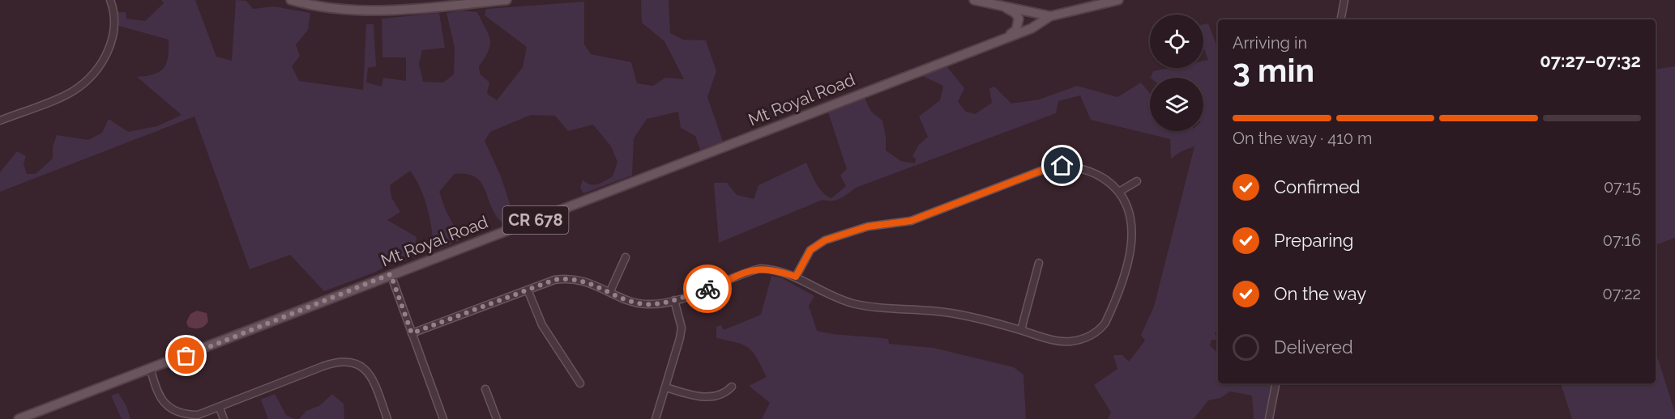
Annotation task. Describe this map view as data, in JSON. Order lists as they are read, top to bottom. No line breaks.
{"streets":{"main road":["Mt Royal Road","CR 678"]},"page":{"heading":["3 min","Arriving in","07:27–07:32"],"bar":"On the way · 410 m","list":[["Confirmed","07:15"],["Preparing","07:16"],["On the way","07:22"],"Delivered"]}}
